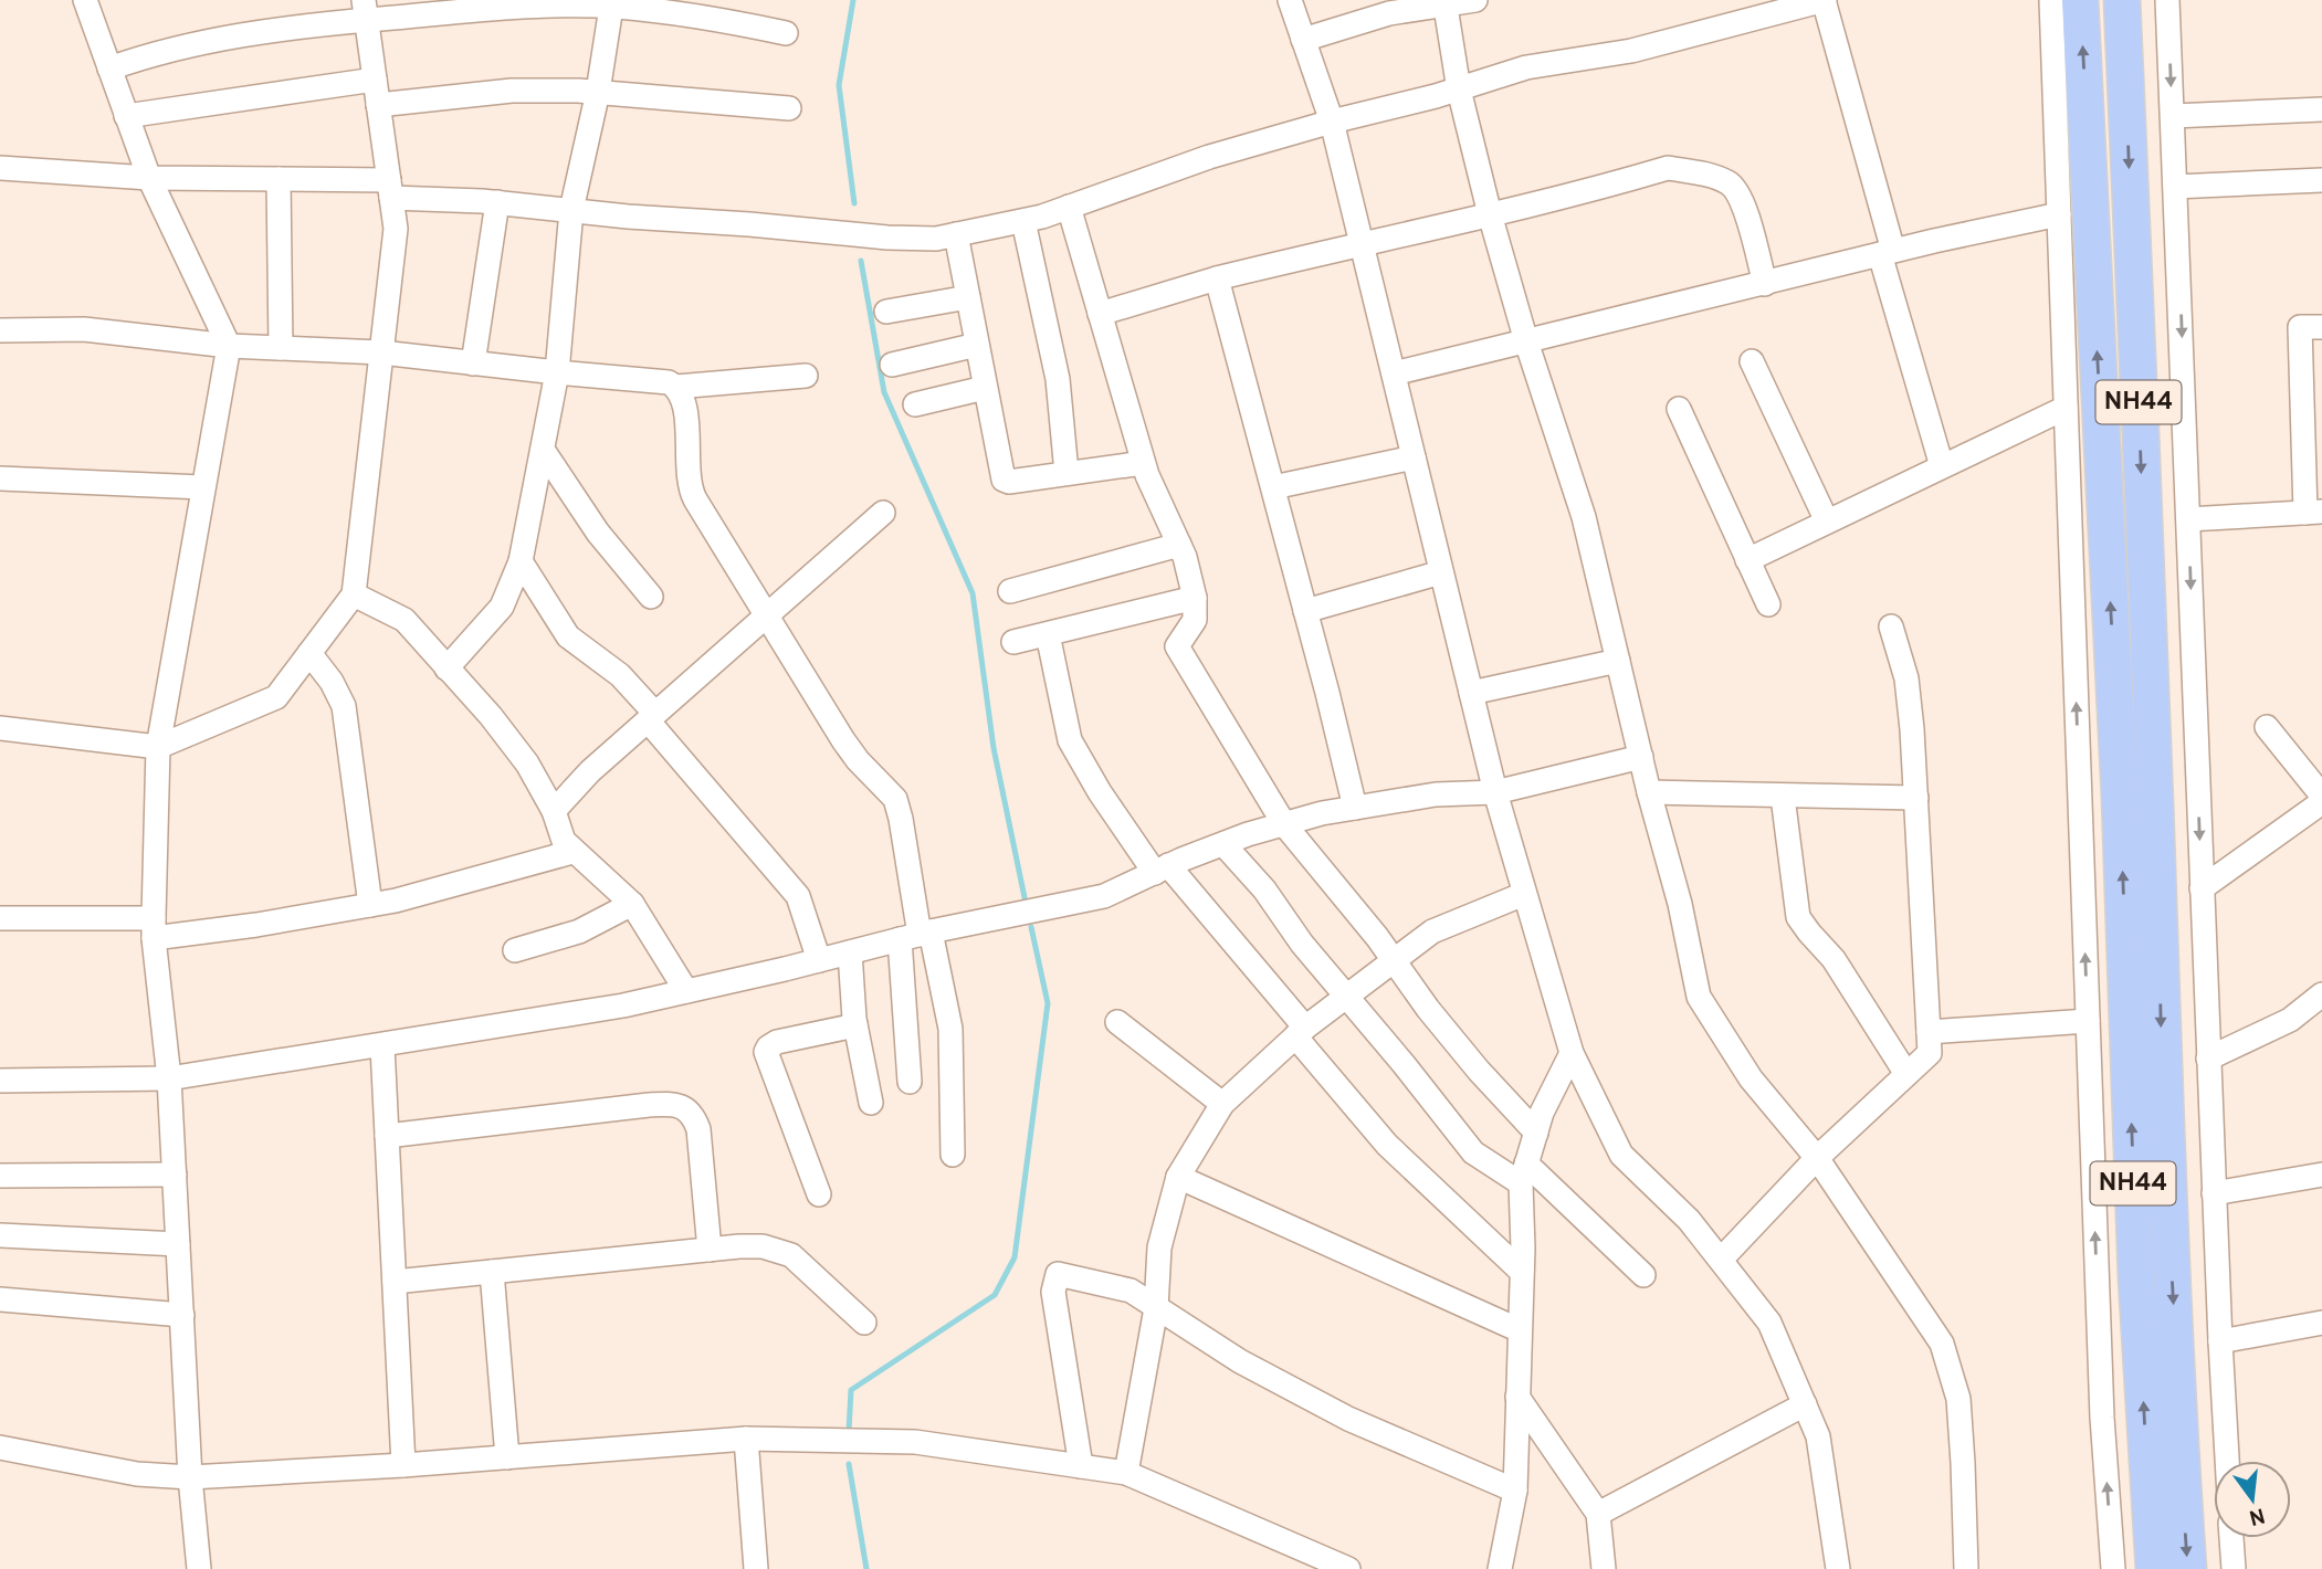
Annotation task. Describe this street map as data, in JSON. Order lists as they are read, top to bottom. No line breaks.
{"streets":{"highway":["NH44"]},"north":"bottom"}
